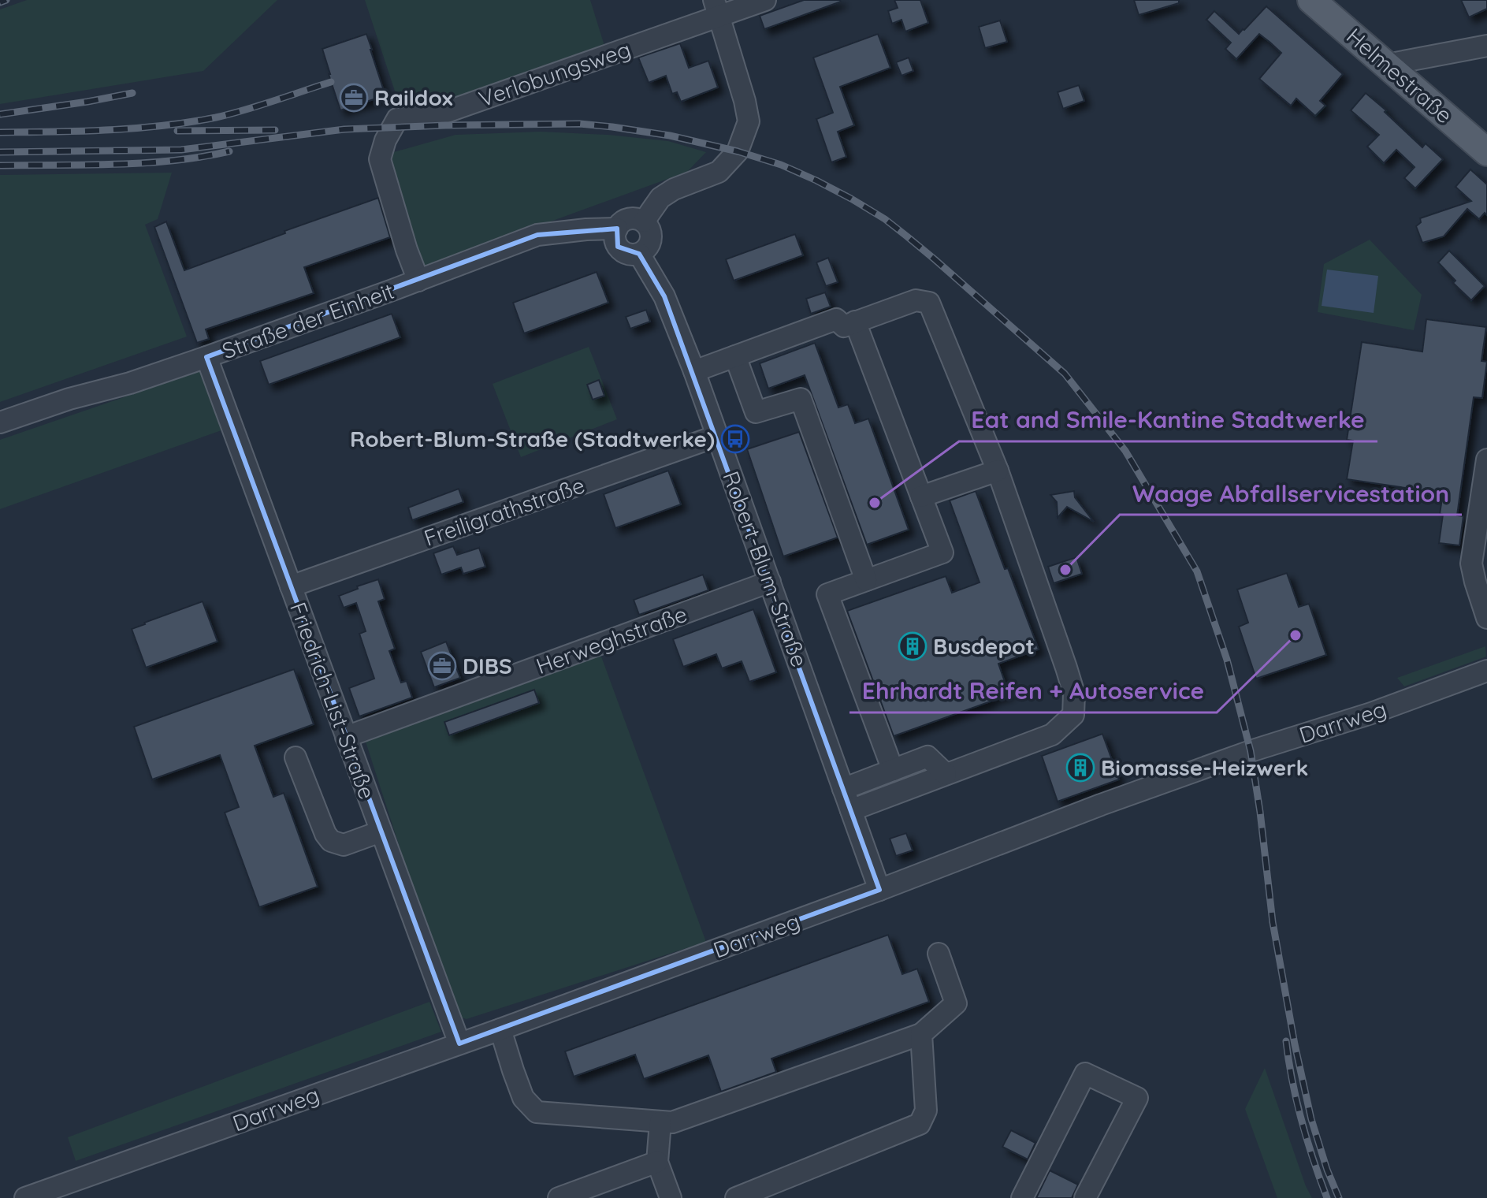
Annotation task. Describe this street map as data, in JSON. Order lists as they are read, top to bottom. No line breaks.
{"streets":{"main road":["Helmestraße"],"street":["Verlobungsweg","Straße der Einheit","Freiligrathstraße","Robert-Blum-Straße","Herweghstraße","Friedrich-List-Straße","Darrweg"]},"crossings":[["Verlobungsweg","Straße der Einheit"],["Straße der Einheit","Robert-Blum-Straße"],["Straße der Einheit","Friedrich-List-Straße"],["Freiligrathstraße","Robert-Blum-Straße"],["Freiligrathstraße","Friedrich-List-Straße"],["Robert-Blum-Straße","Herweghstraße"],["Robert-Blum-Straße","Darrweg"],["Herweghstraße","Friedrich-List-Straße"],["Friedrich-List-Straße","Darrweg"]],"places":{"office":["Raildox","DIBS"],"bus stop":["Robert-Blum-Straße (Stadtwerke)"],"other":["Eat and Smile-Kantine Stadtwerke","Waage Abfallservicestation","Ehrhardt Reifen + Autoservice"],"building":["Busdepot","Biomasse-Heizwerk"]}}
